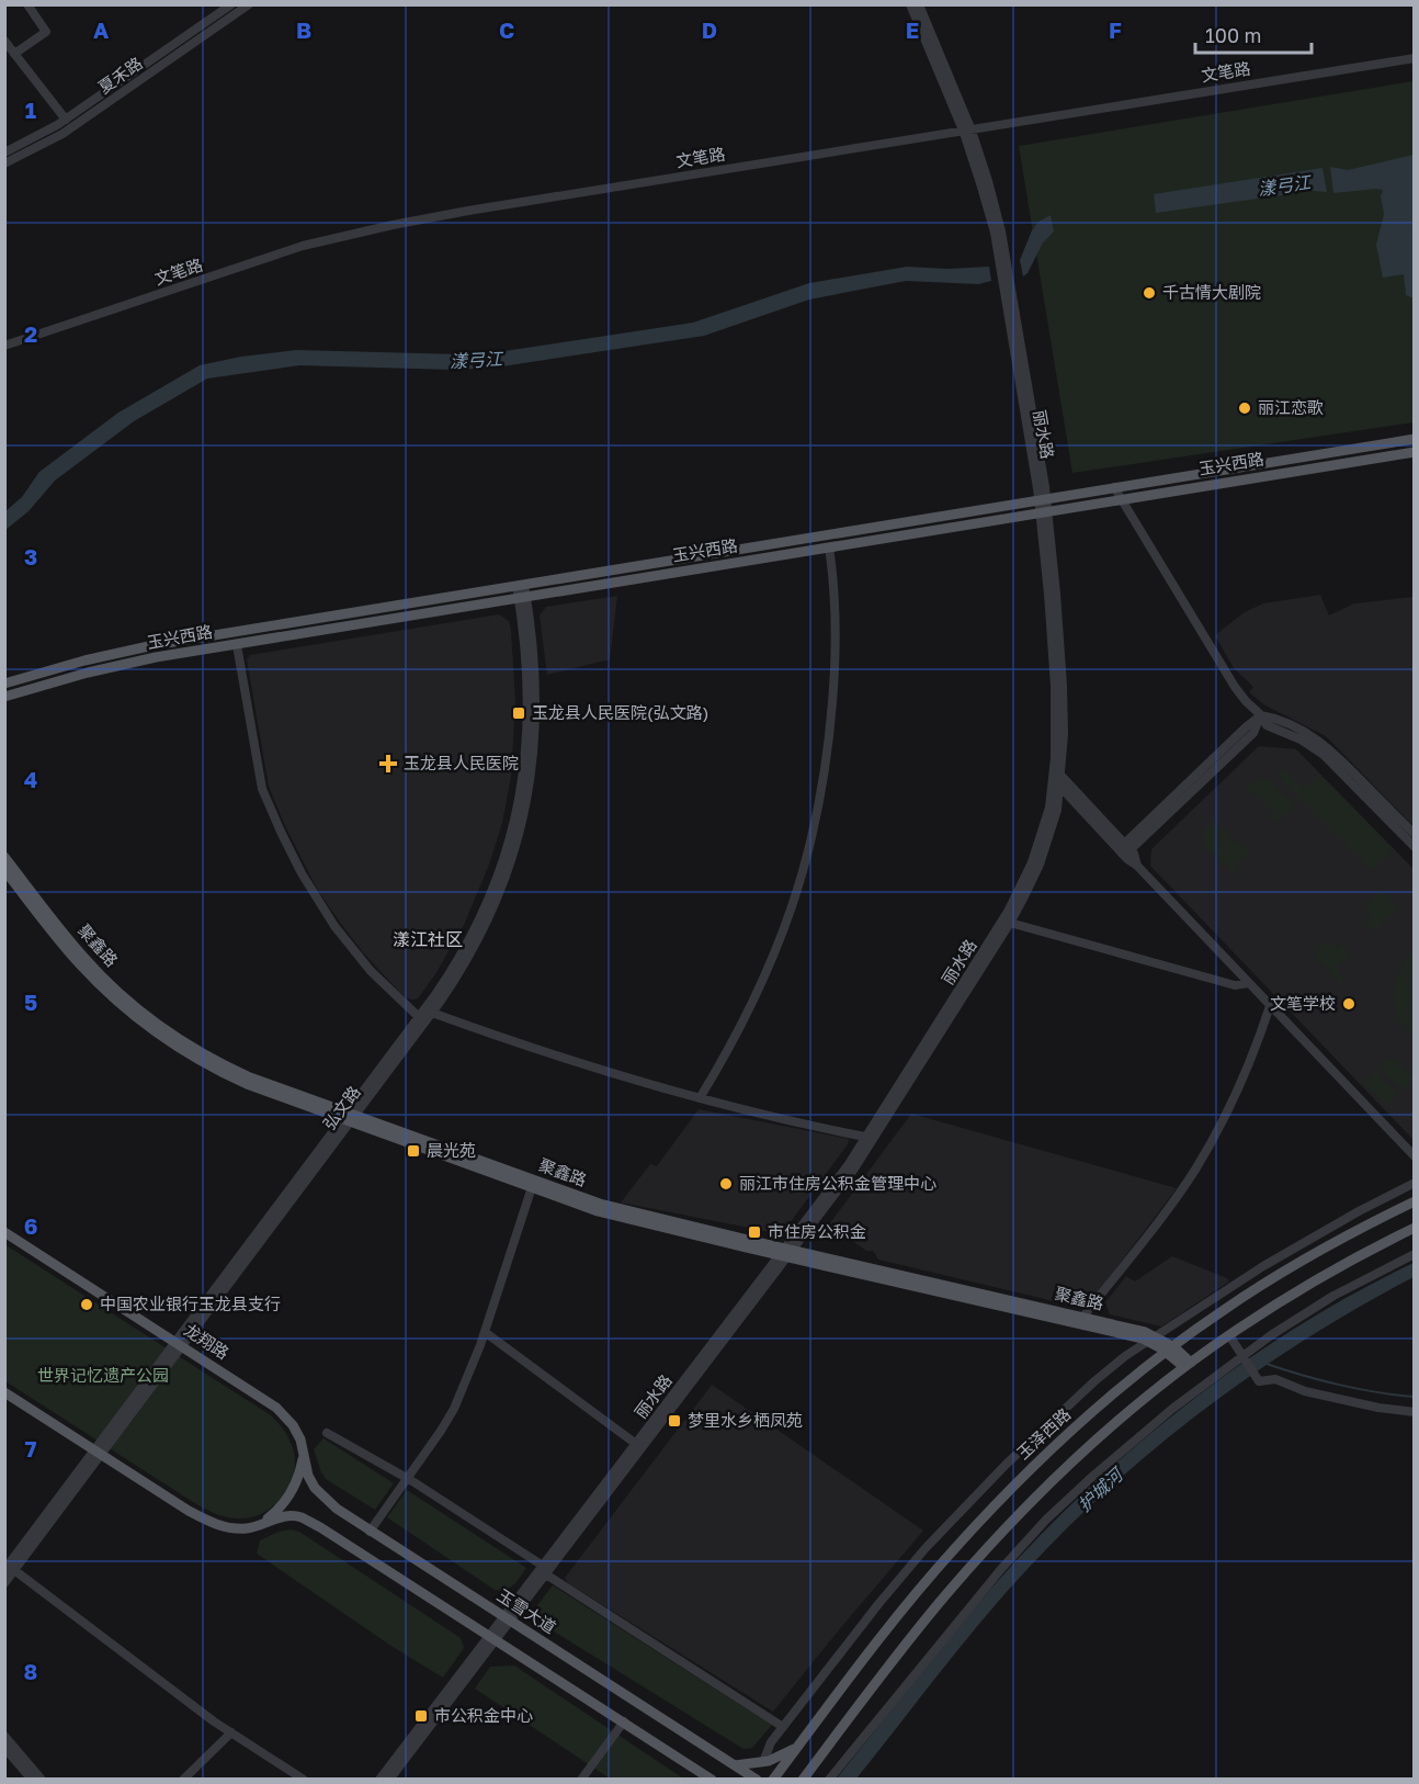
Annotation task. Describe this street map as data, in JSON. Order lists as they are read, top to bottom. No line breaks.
{"streets":{"main road":["玉兴西路","聚鑫路","龙翔路","玉泽西路","玉雪大道"],"street":["文笔路","夏禾路","丽水路","弘文路"]},"crossings":[["文笔路","丽水路"],["丽水路","玉兴西路"],["丽水路","聚鑫路"],["丽水路","玉雪大道"],["玉兴西路","弘文路"],["聚鑫路","弘文路"],["聚鑫路","玉泽西路"],["弘文路","龙翔路"],["龙翔路","玉雪大道"]],"districts":["漾江社区"],"water":["漾弓江","护城河"],"parks":["世界记忆遗产公园"],"places":{"other":["千古情大剧院","丽江恋歌","文笔学校","丽江市住房公积金管理中心","中国农业银行玉龙县支行"],"transit":["玉龙县人民医院(弘文路)","晨光苑","市住房公积金","梦里水乡栖凤苑","市公积金中心"],"health":["玉龙县人民医院"]},"scale_bar":"100 m","grid":{"columns":["A","B","C","D","E","F"],"rows":["1","2","3","4","5","6","7","8"]}}
